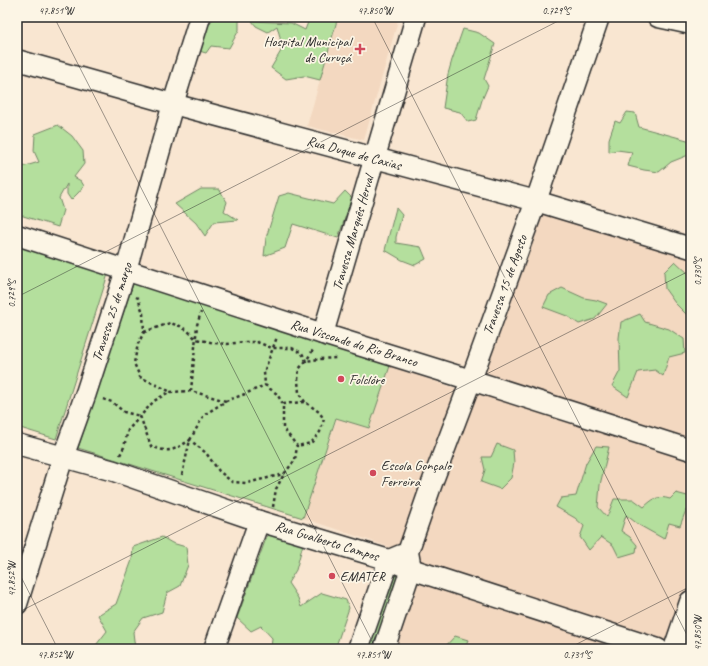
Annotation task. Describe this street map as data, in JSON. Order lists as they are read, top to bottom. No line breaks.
{"streets":{"street":["Rua Duque de Caxias","Travessa Marquês Herval","Travessa 15 de Agosto","Travessa 25 de março","Rua Visconde do Rio Branco","Rua Gualberto Campos"]},"crossings":[["Rua Duque de Caxias","Travessa Marquês Herval"],["Rua Duque de Caxias","Travessa 15 de Agosto"],["Rua Duque de Caxias","Travessa 25 de março"],["Travessa Marquês Herval","Rua Visconde do Rio Branco"],["Travessa 15 de Agosto","Rua Visconde do Rio Branco"],["Travessa 25 de março","Rua Visconde do Rio Branco"],["Travessa 25 de março","Rua Gualberto Campos"]],"places":{"health":["Hospital Municipal de Curuçá"],"other":["Folclóre","Escola Gonçalo Ferreira","EMATER"]},"coordinates":["47.851°W","47.850°W","0.729°S","0.730°S","47.852°W","0.731°S"]}
